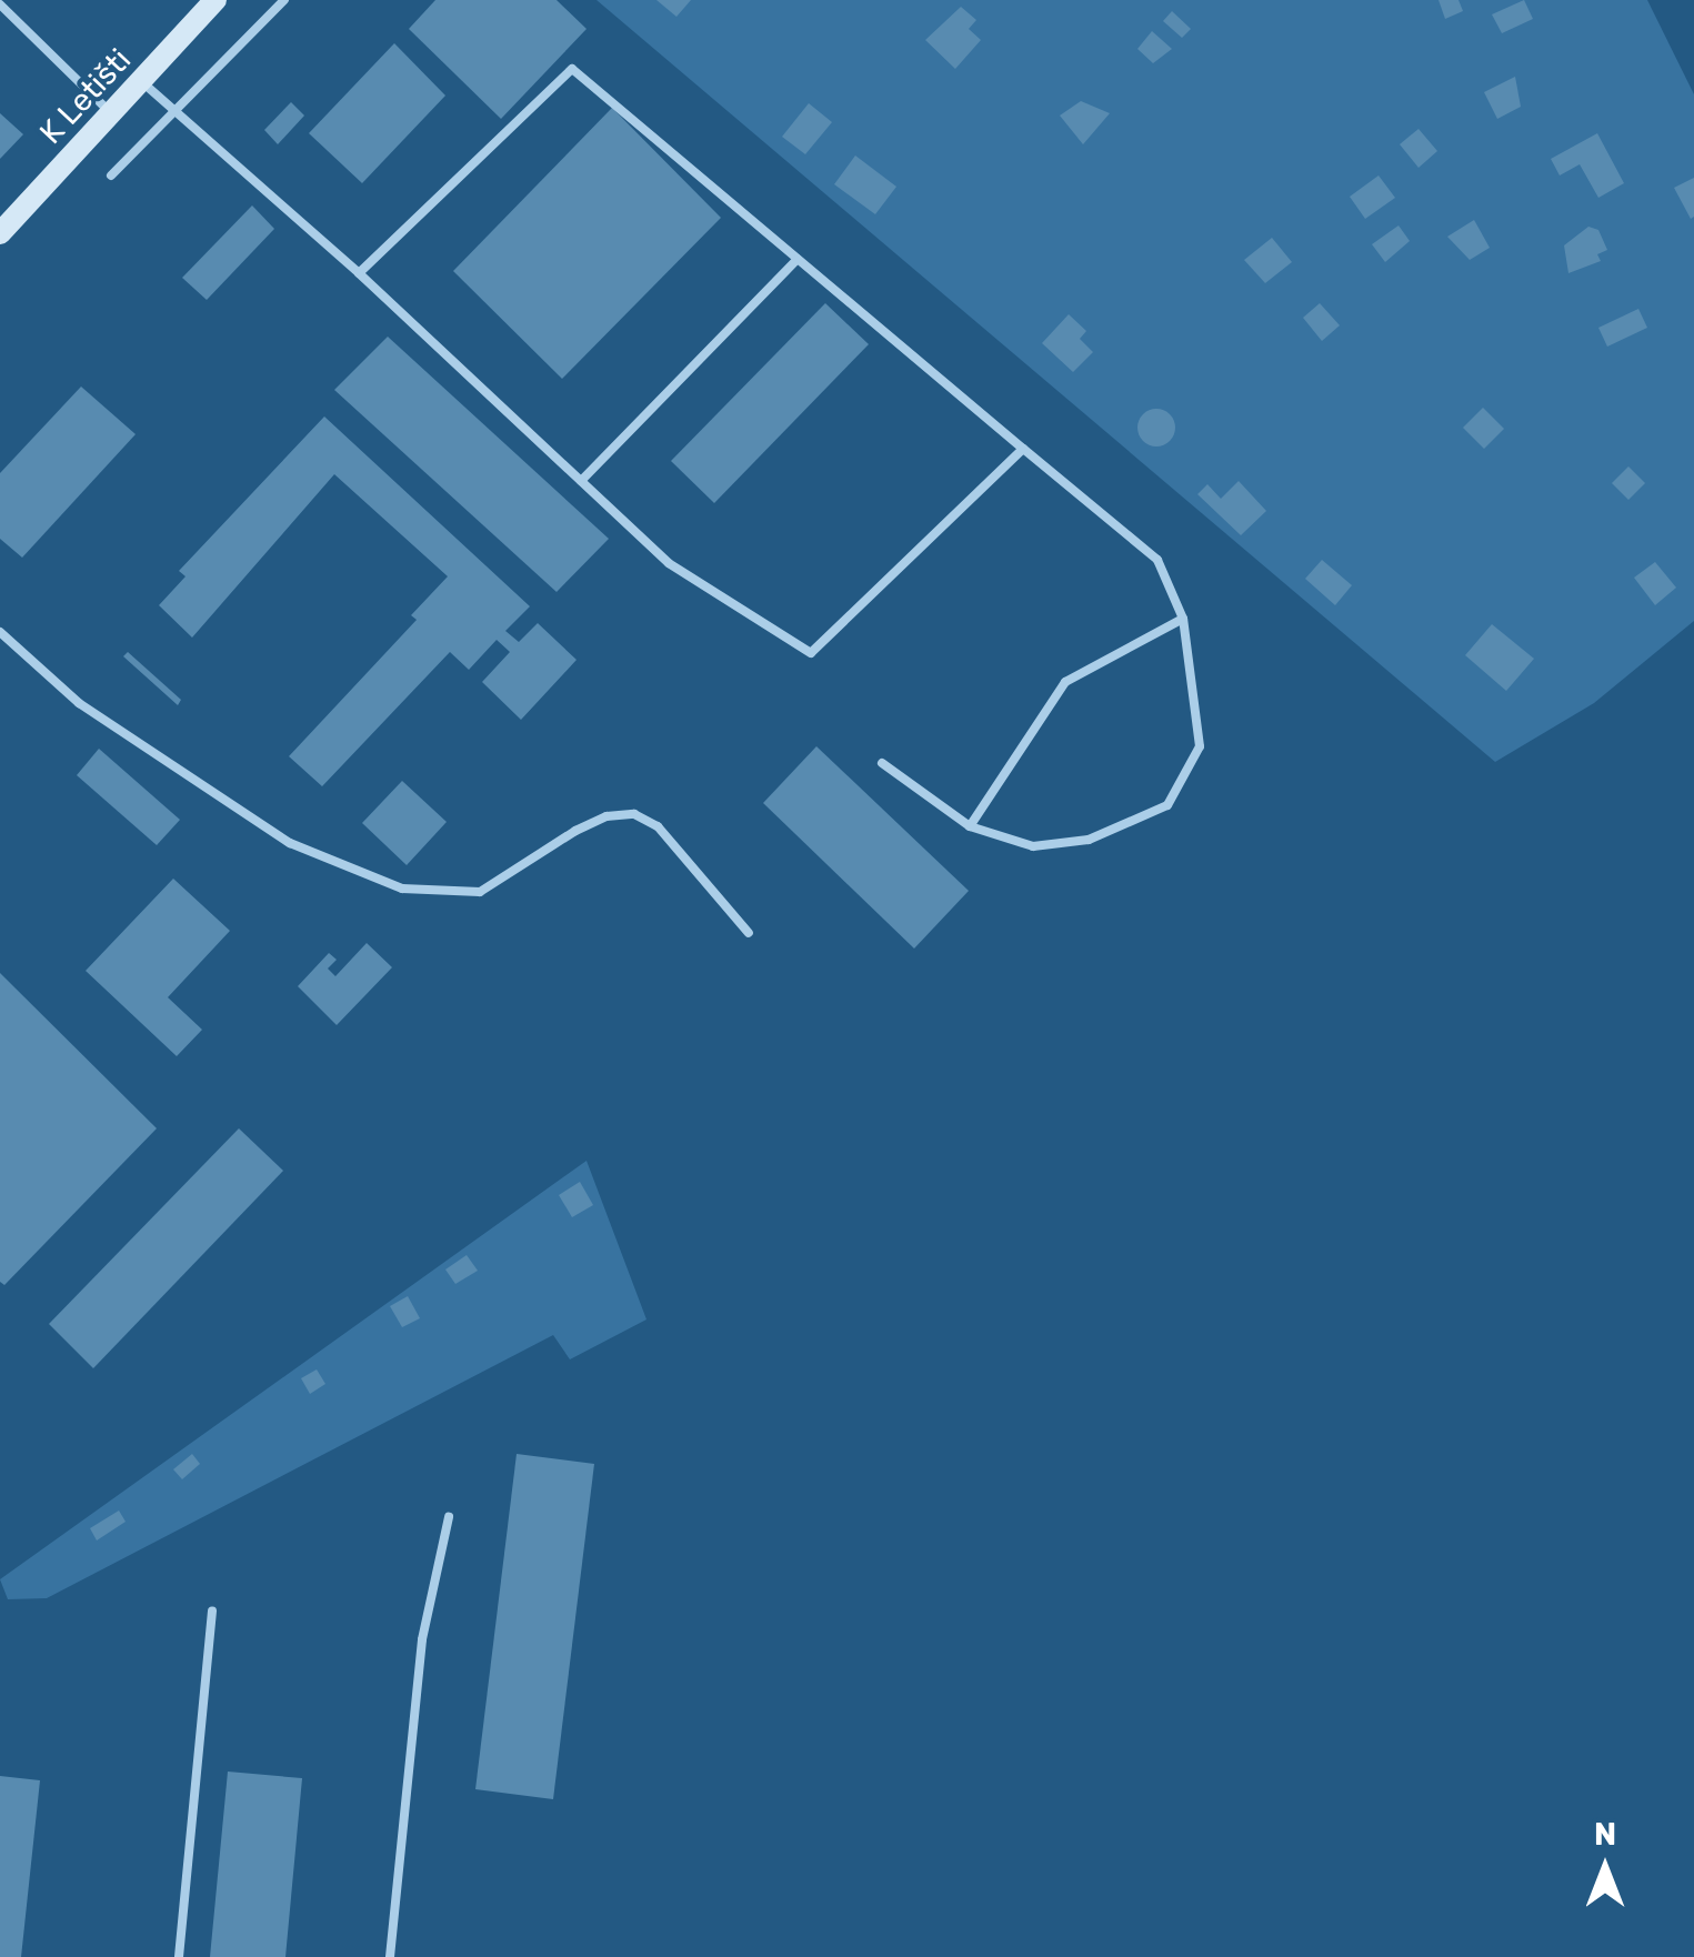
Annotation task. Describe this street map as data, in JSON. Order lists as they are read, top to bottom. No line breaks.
{"streets":{"main road":["K Letišti"]},"north":"top"}
